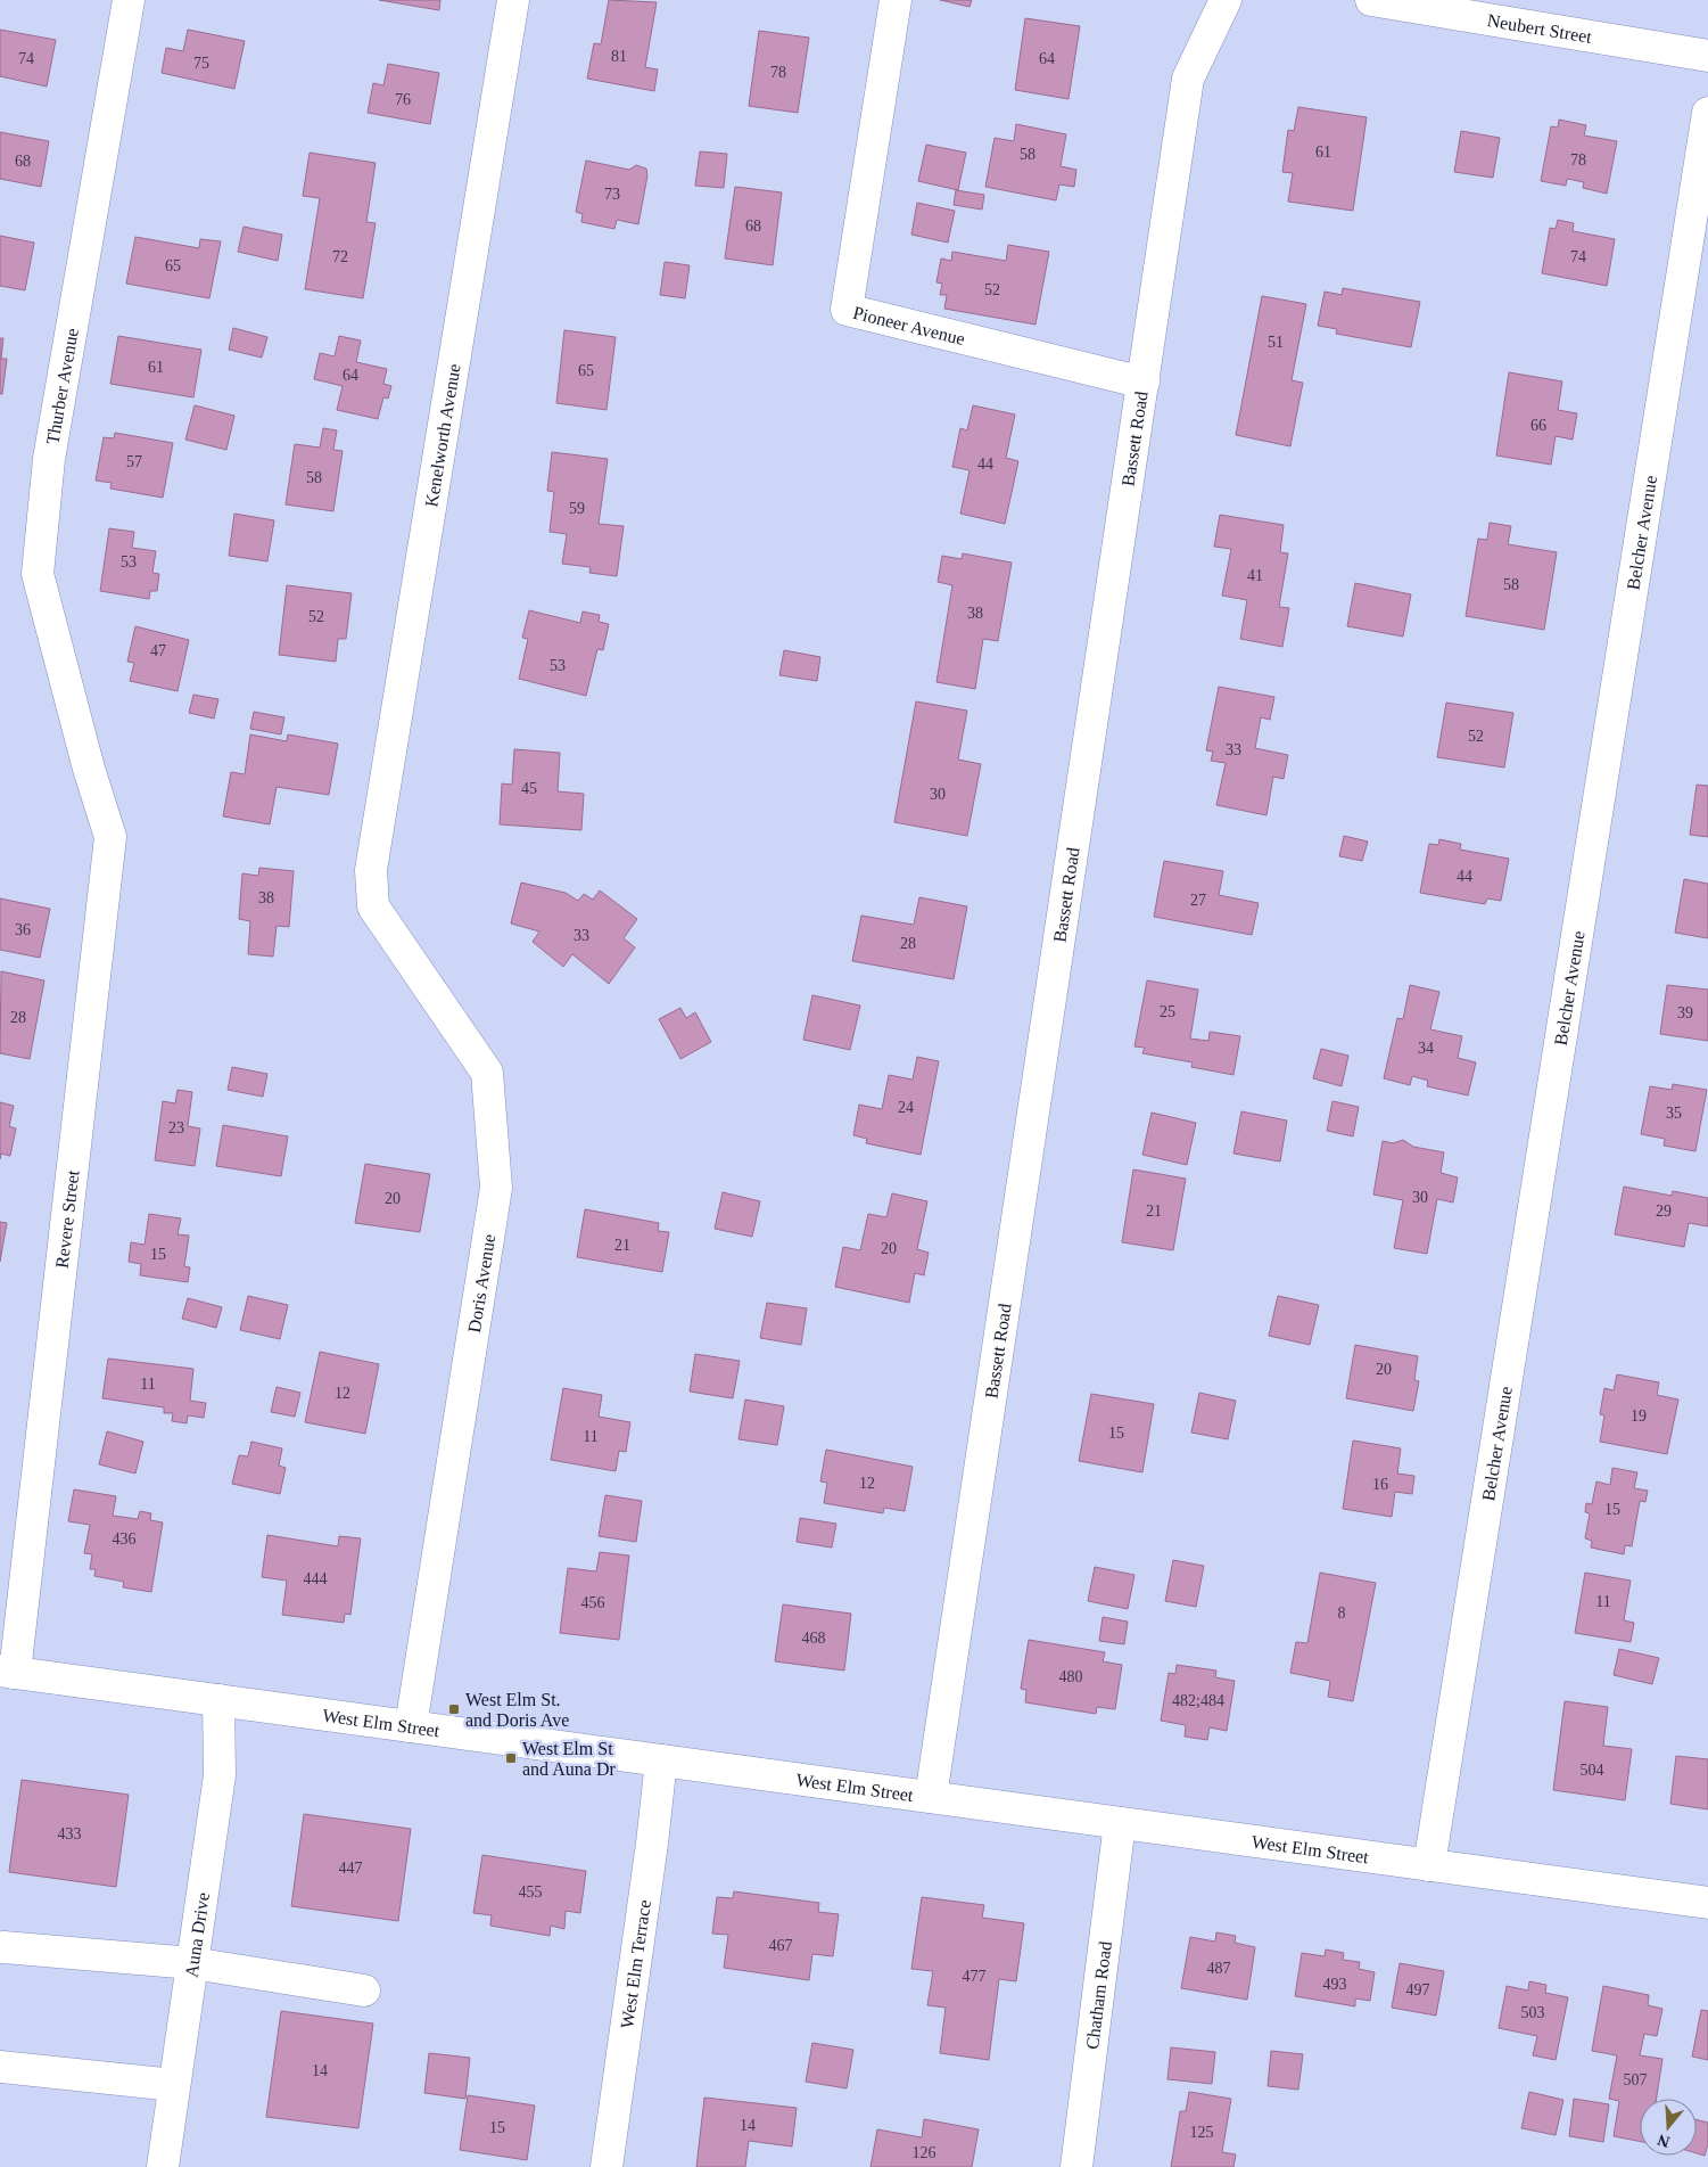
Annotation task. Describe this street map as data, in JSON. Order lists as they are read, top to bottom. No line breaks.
{"streets":{"street":["Neubert Street","Pioneer Avenue","Thurber Avenue","Kenelworth Avenue","Bassett Road","Belcher Avenue","Revere Street","Doris Avenue","West Elm Street","Auna Drive","West Elm Terrace","Chatham Road"]},"crossings":[["Pioneer Avenue","Bassett Road"],["Thurber Avenue","Revere Street"],["Kenelworth Avenue","Doris Avenue"],["Bassett Road","West Elm Street"],["Belcher Avenue","West Elm Street"],["Revere Street","West Elm Street"],["Doris Avenue","West Elm Street"],["West Elm Street","Auna Drive"],["West Elm Street","West Elm Terrace"],["West Elm Street","Chatham Road"]],"places":{"transit":["West Elm St. and Doris Ave","West Elm St and Auna Dr"]},"house_numbers":["81","74","64","75","78","76","61","58","78","68","73","68","72","74","65","52","51","61","65","64","66","57","44","58","59","53","41","58","38","52","47","53","52","33","45","30","44","38","27","36","33","28","25","39","28","34","24","35","23","30","20","21","29","21","20","15","20","11","12","19","15","11","12","16","15","436","444","11","456","8","468","480","482;484","504","433","447","455","467","487","477","493","497","503","14","507","14","15","125","126"],"north":"bottom"}
